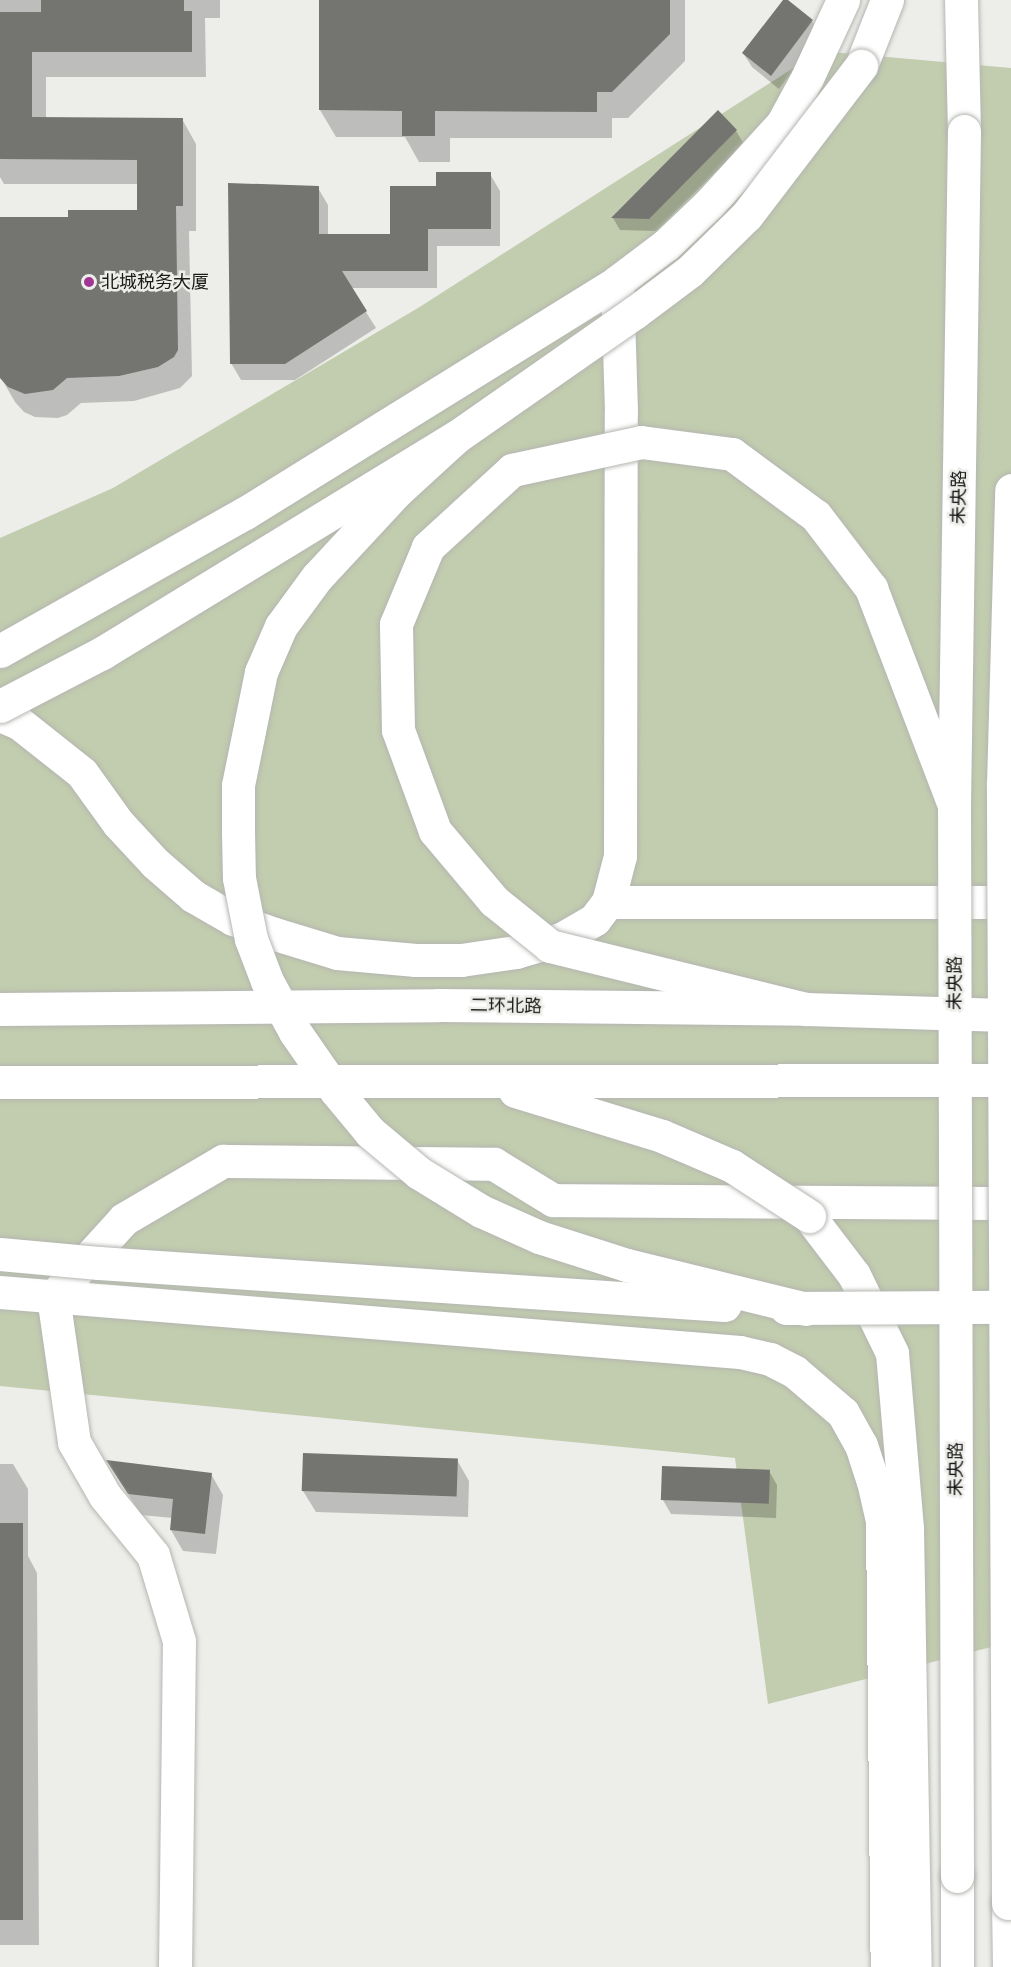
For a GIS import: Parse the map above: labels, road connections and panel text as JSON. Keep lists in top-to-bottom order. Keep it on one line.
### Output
{"streets":{"main road":["未央路","二环北路"]},"places":["北城税务大厦"]}
